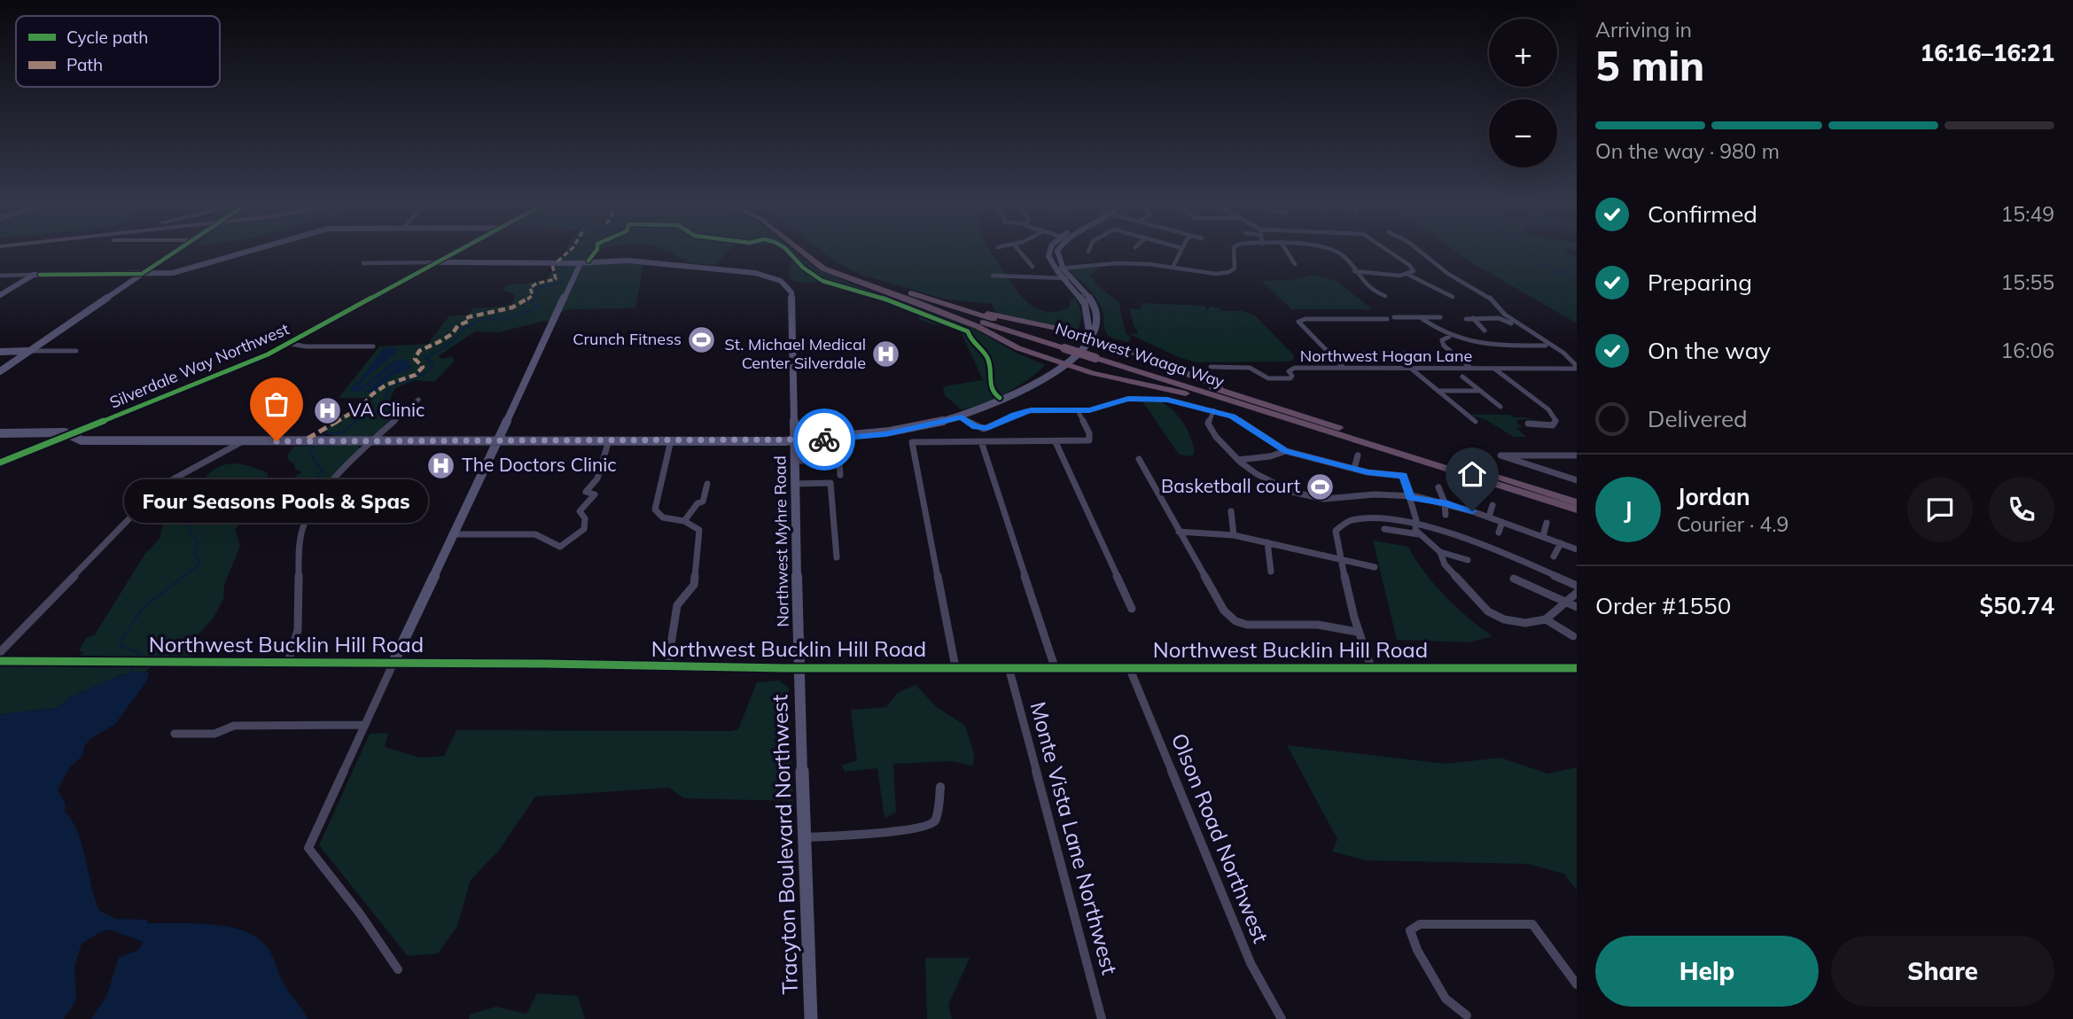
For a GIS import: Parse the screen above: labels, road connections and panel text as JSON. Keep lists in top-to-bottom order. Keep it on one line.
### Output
{"streets":{"highway":["Northwest Waaga Way"],"main road":["Silverdale Way Northwest","Northwest Myhre Road","Northwest Bucklin Hill Road","Tracyton Boulevard Northwest"],"street":["Northwest Hogan Lane","Monte Vista Lane Northwest","Olson Road Northwest"]},"crossings":[["Silverdale Way Northwest","Northwest Myhre Road"],["Northwest Myhre Road","Northwest Bucklin Hill Road"],["Northwest Myhre Road","Tracyton Boulevard Northwest"],["Northwest Bucklin Hill Road","Monte Vista Lane Northwest"],["Northwest Bucklin Hill Road","Olson Road Northwest"],["Northwest Bucklin Hill Road","Tracyton Boulevard Northwest"]],"places":{"sports":["Crunch Fitness","Basketball court"],"hospital":["St. Michael Medical Center Silverdale","VA Clinic","The Doctors Clinic"],"other":["Four Seasons Pools & Spas"]},"legend":["Cycle path","Path"],"page":{"heading":["5 min","Arriving in","16:16–16:21"],"panel":["Jordan","Courier · 4.9","Order #1550","$50.74"],"map_buttons":["+","−"],"bar":"On the way · 980 m","list":[["Confirmed","15:49"],["Preparing","15:55"],["On the way","16:06"],"Delivered"],"round":"J","bubble":"Four Seasons Pools & Spas","buttons":["Help","Share"]}}
